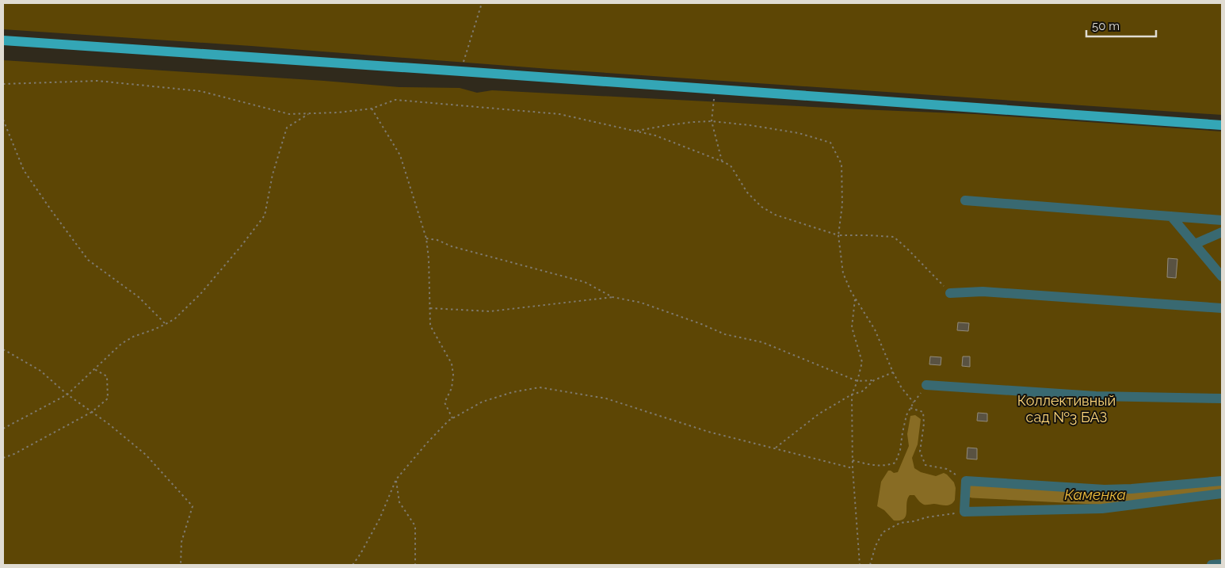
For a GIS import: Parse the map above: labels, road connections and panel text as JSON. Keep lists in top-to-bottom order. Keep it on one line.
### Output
{"water":["Каменка"],"parks":["Коллективный сад №3 БАЗ"],"scale_bar":"50 m"}
